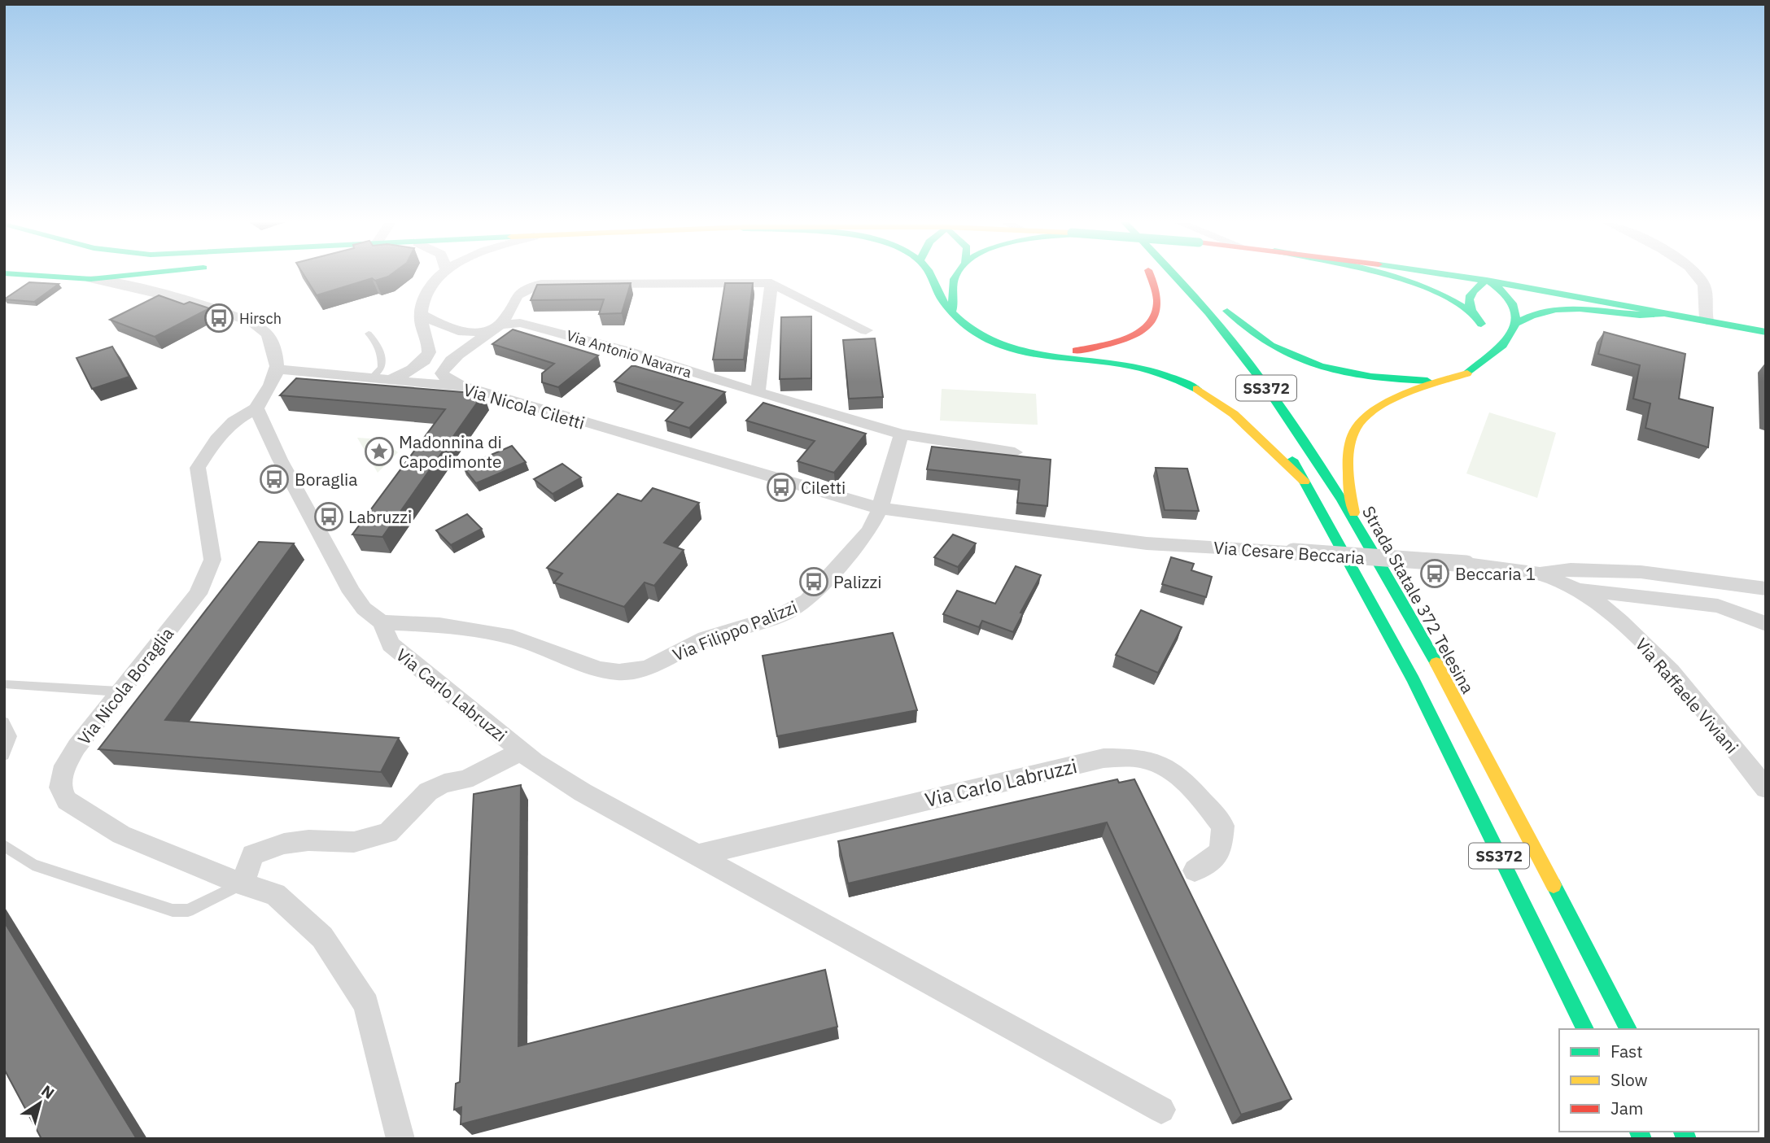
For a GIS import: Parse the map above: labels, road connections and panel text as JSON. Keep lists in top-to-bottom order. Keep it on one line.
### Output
{"streets":{"main road":["SS372","Strada Statale 372 Telesina"],"street":["Via Antonio Navarra","Via Nicola Ciletti","Via Cesare Beccaria","Via Filippo Palizzi","Via Nicola Boraglia","Via Carlo Labruzzi","Via Raffaele Viviani"]},"crossings":[["Via Nicola Ciletti","Via Cesare Beccaria"],["Via Nicola Ciletti","Via Filippo Palizzi"],["Via Cesare Beccaria","Via Filippo Palizzi"],["Via Cesare Beccaria","Via Raffaele Viviani"],["Via Filippo Palizzi","Via Carlo Labruzzi"],["Via Nicola Boraglia","Via Carlo Labruzzi"]],"places":{"bus stop":["Hirsch","Boraglia","Ciletti","Labruzzi","Beccaria 1","Palizzi"],"place":["Madonnina di Capodimonte"]},"legend":["Fast","Slow","Jam"],"north":"top right"}
